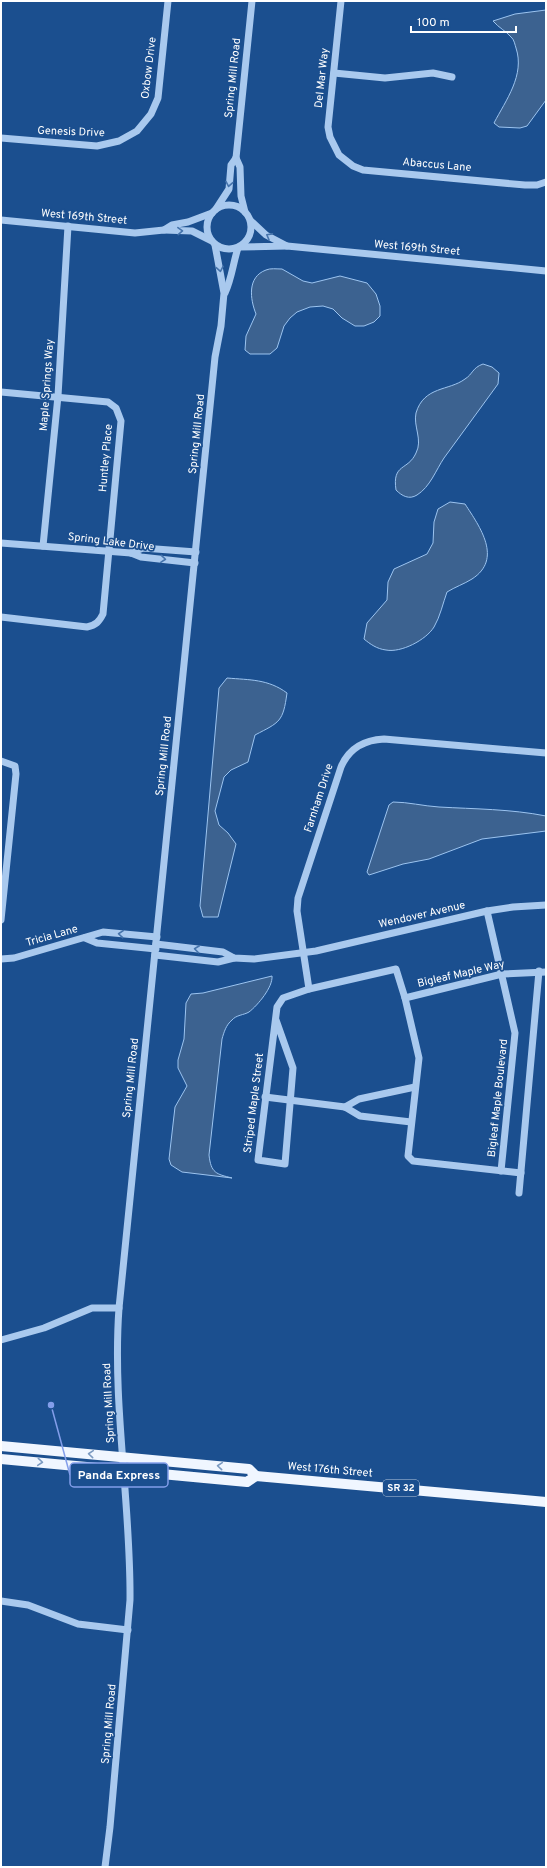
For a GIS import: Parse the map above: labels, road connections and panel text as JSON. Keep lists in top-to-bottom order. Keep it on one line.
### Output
{"streets":{"main road":["West 176th Street","SR 32"],"street":["Oxbow Drive","Spring Mill Road","Del Mar Way","Genesis Drive","Abaccus Lane","West 169th Street","Maple Springs Way","Huntley Place","Spring Lake Drive","Farnham Drive","Wendover Avenue","Tricia Lane","Bigleaf Maple Way","Bigleaf Maple Boulevard","Striped Maple Street"]},"crossings":[["Oxbow Drive","Genesis Drive"],["Spring Mill Road","West 169th Street"],["Spring Mill Road","Spring Lake Drive"],["Spring Mill Road","Wendover Avenue"],["Spring Mill Road","Tricia Lane"],["Spring Mill Road","West 176th Street"],["Del Mar Way","Abaccus Lane"],["West 169th Street","Maple Springs Way"],["Maple Springs Way","Huntley Place"],["Maple Springs Way","Spring Lake Drive"],["Huntley Place","Spring Lake Drive"],["Farnham Drive","Wendover Avenue"],["Wendover Avenue","Tricia Lane"],["Wendover Avenue","Bigleaf Maple Boulevard"],["Bigleaf Maple Way","Bigleaf Maple Boulevard"]],"places":["Panda Express"],"scale_bar":"100 m"}
